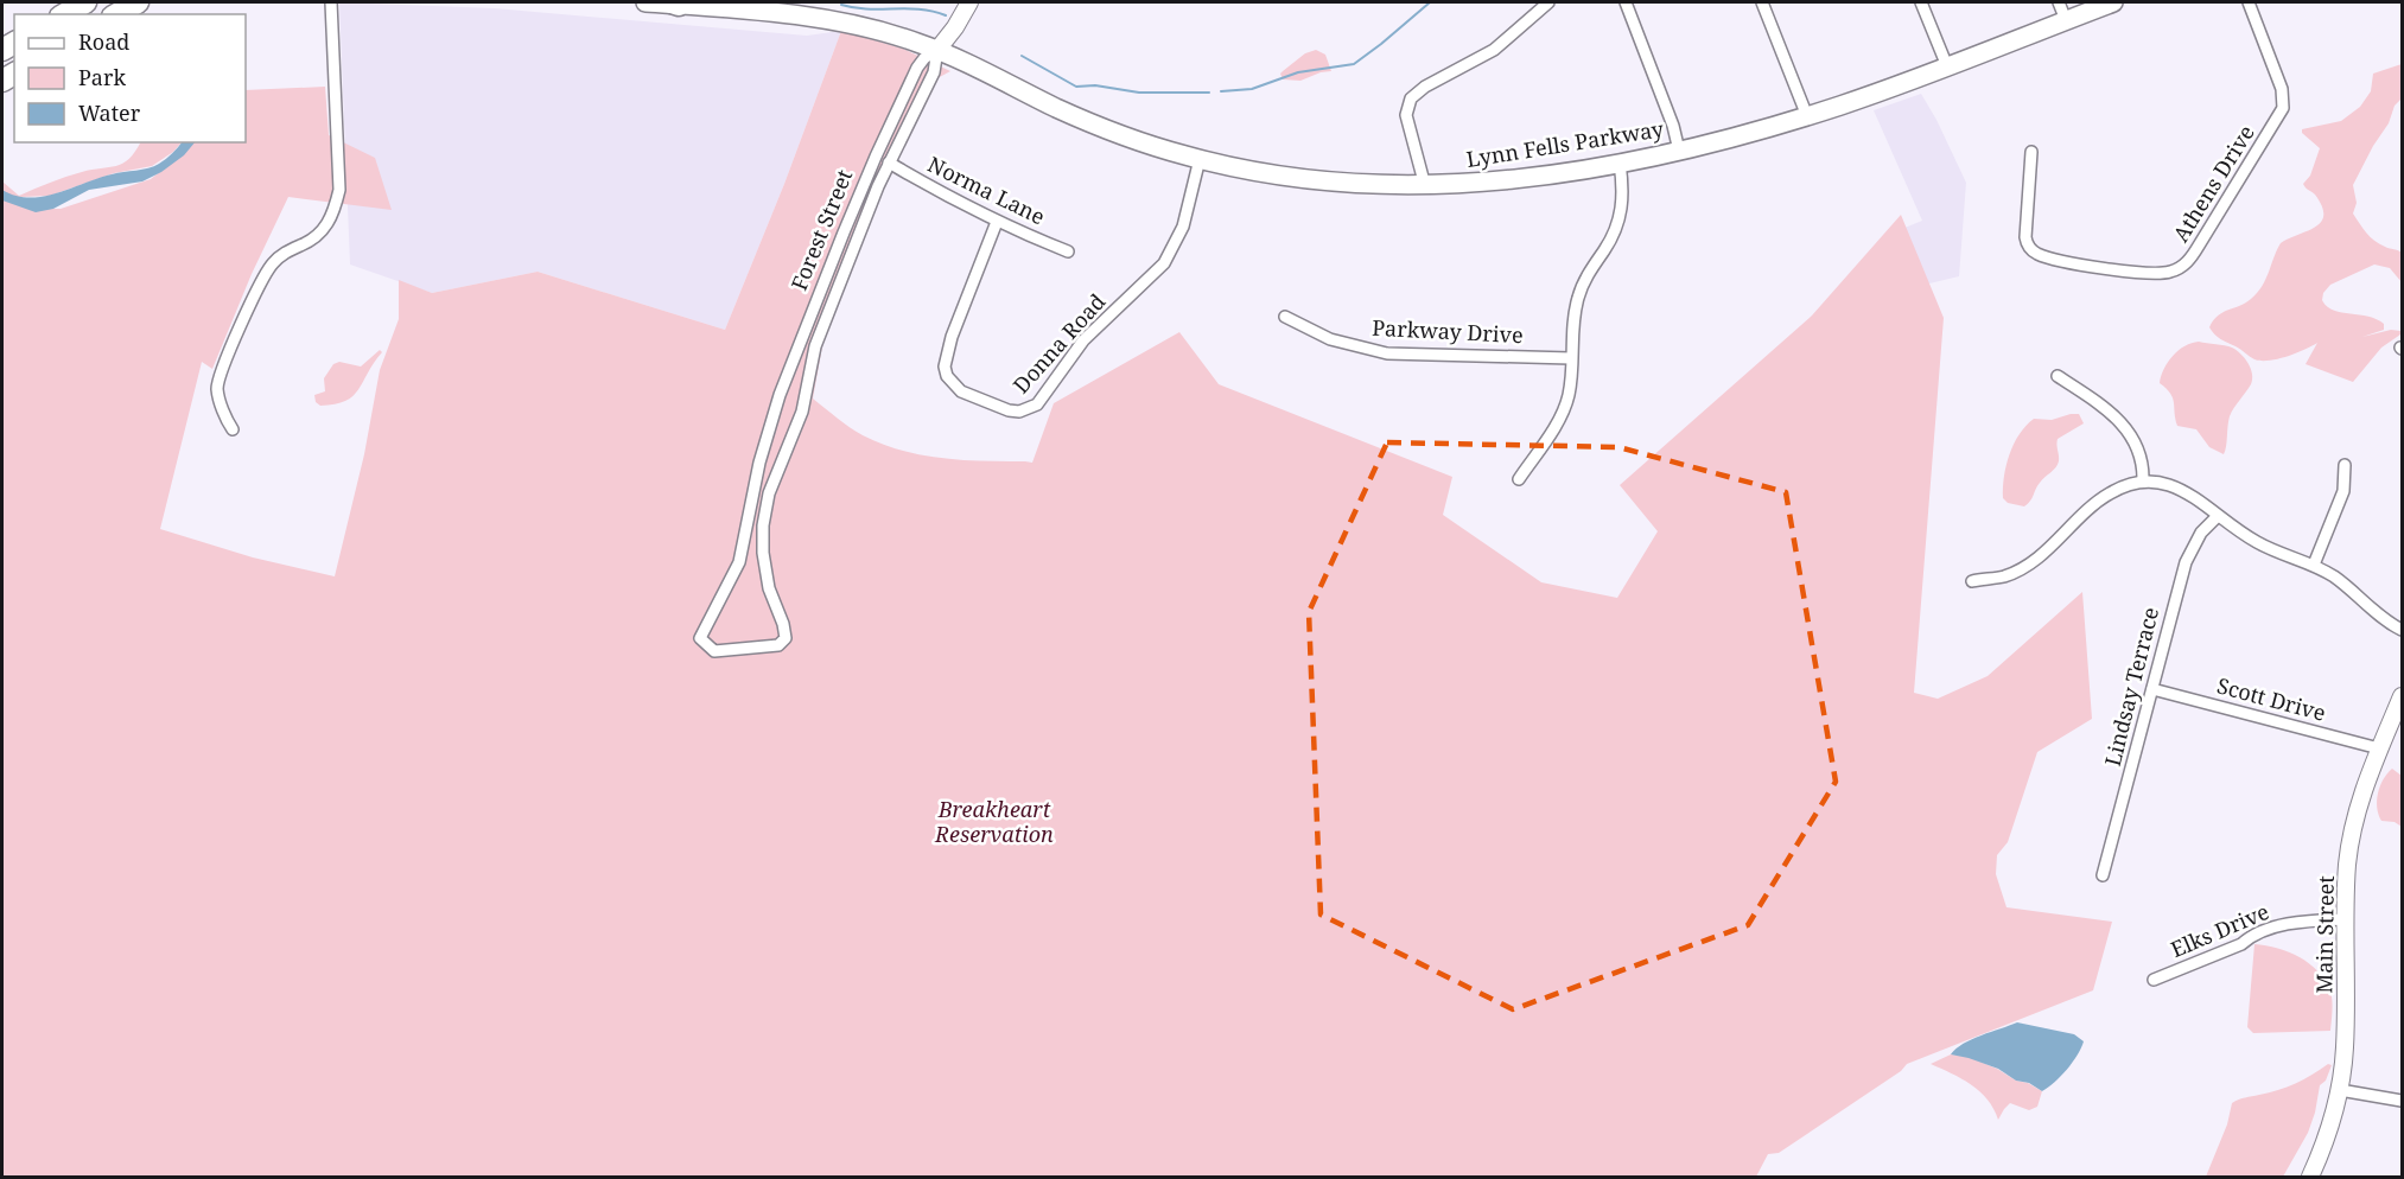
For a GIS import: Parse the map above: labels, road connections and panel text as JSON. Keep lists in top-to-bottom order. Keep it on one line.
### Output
{"streets":{"main road":["Lynn Fells Parkway","Forest Street","Main Street"],"street":["Athens Drive","Norma Lane","Parkway Drive","Donna Road","Lindsay Terrace","Scott Drive","Elks Drive"]},"crossings":[["Lynn Fells Parkway","Forest Street"],["Lynn Fells Parkway","Donna Road"],["Norma Lane","Forest Street"],["Norma Lane","Donna Road"],["Lindsay Terrace","Scott Drive"],["Scott Drive","Main Street"],["Elks Drive","Main Street"]],"parks":["Breakheart Reservation"],"legend":["Road","Park","Water"]}
